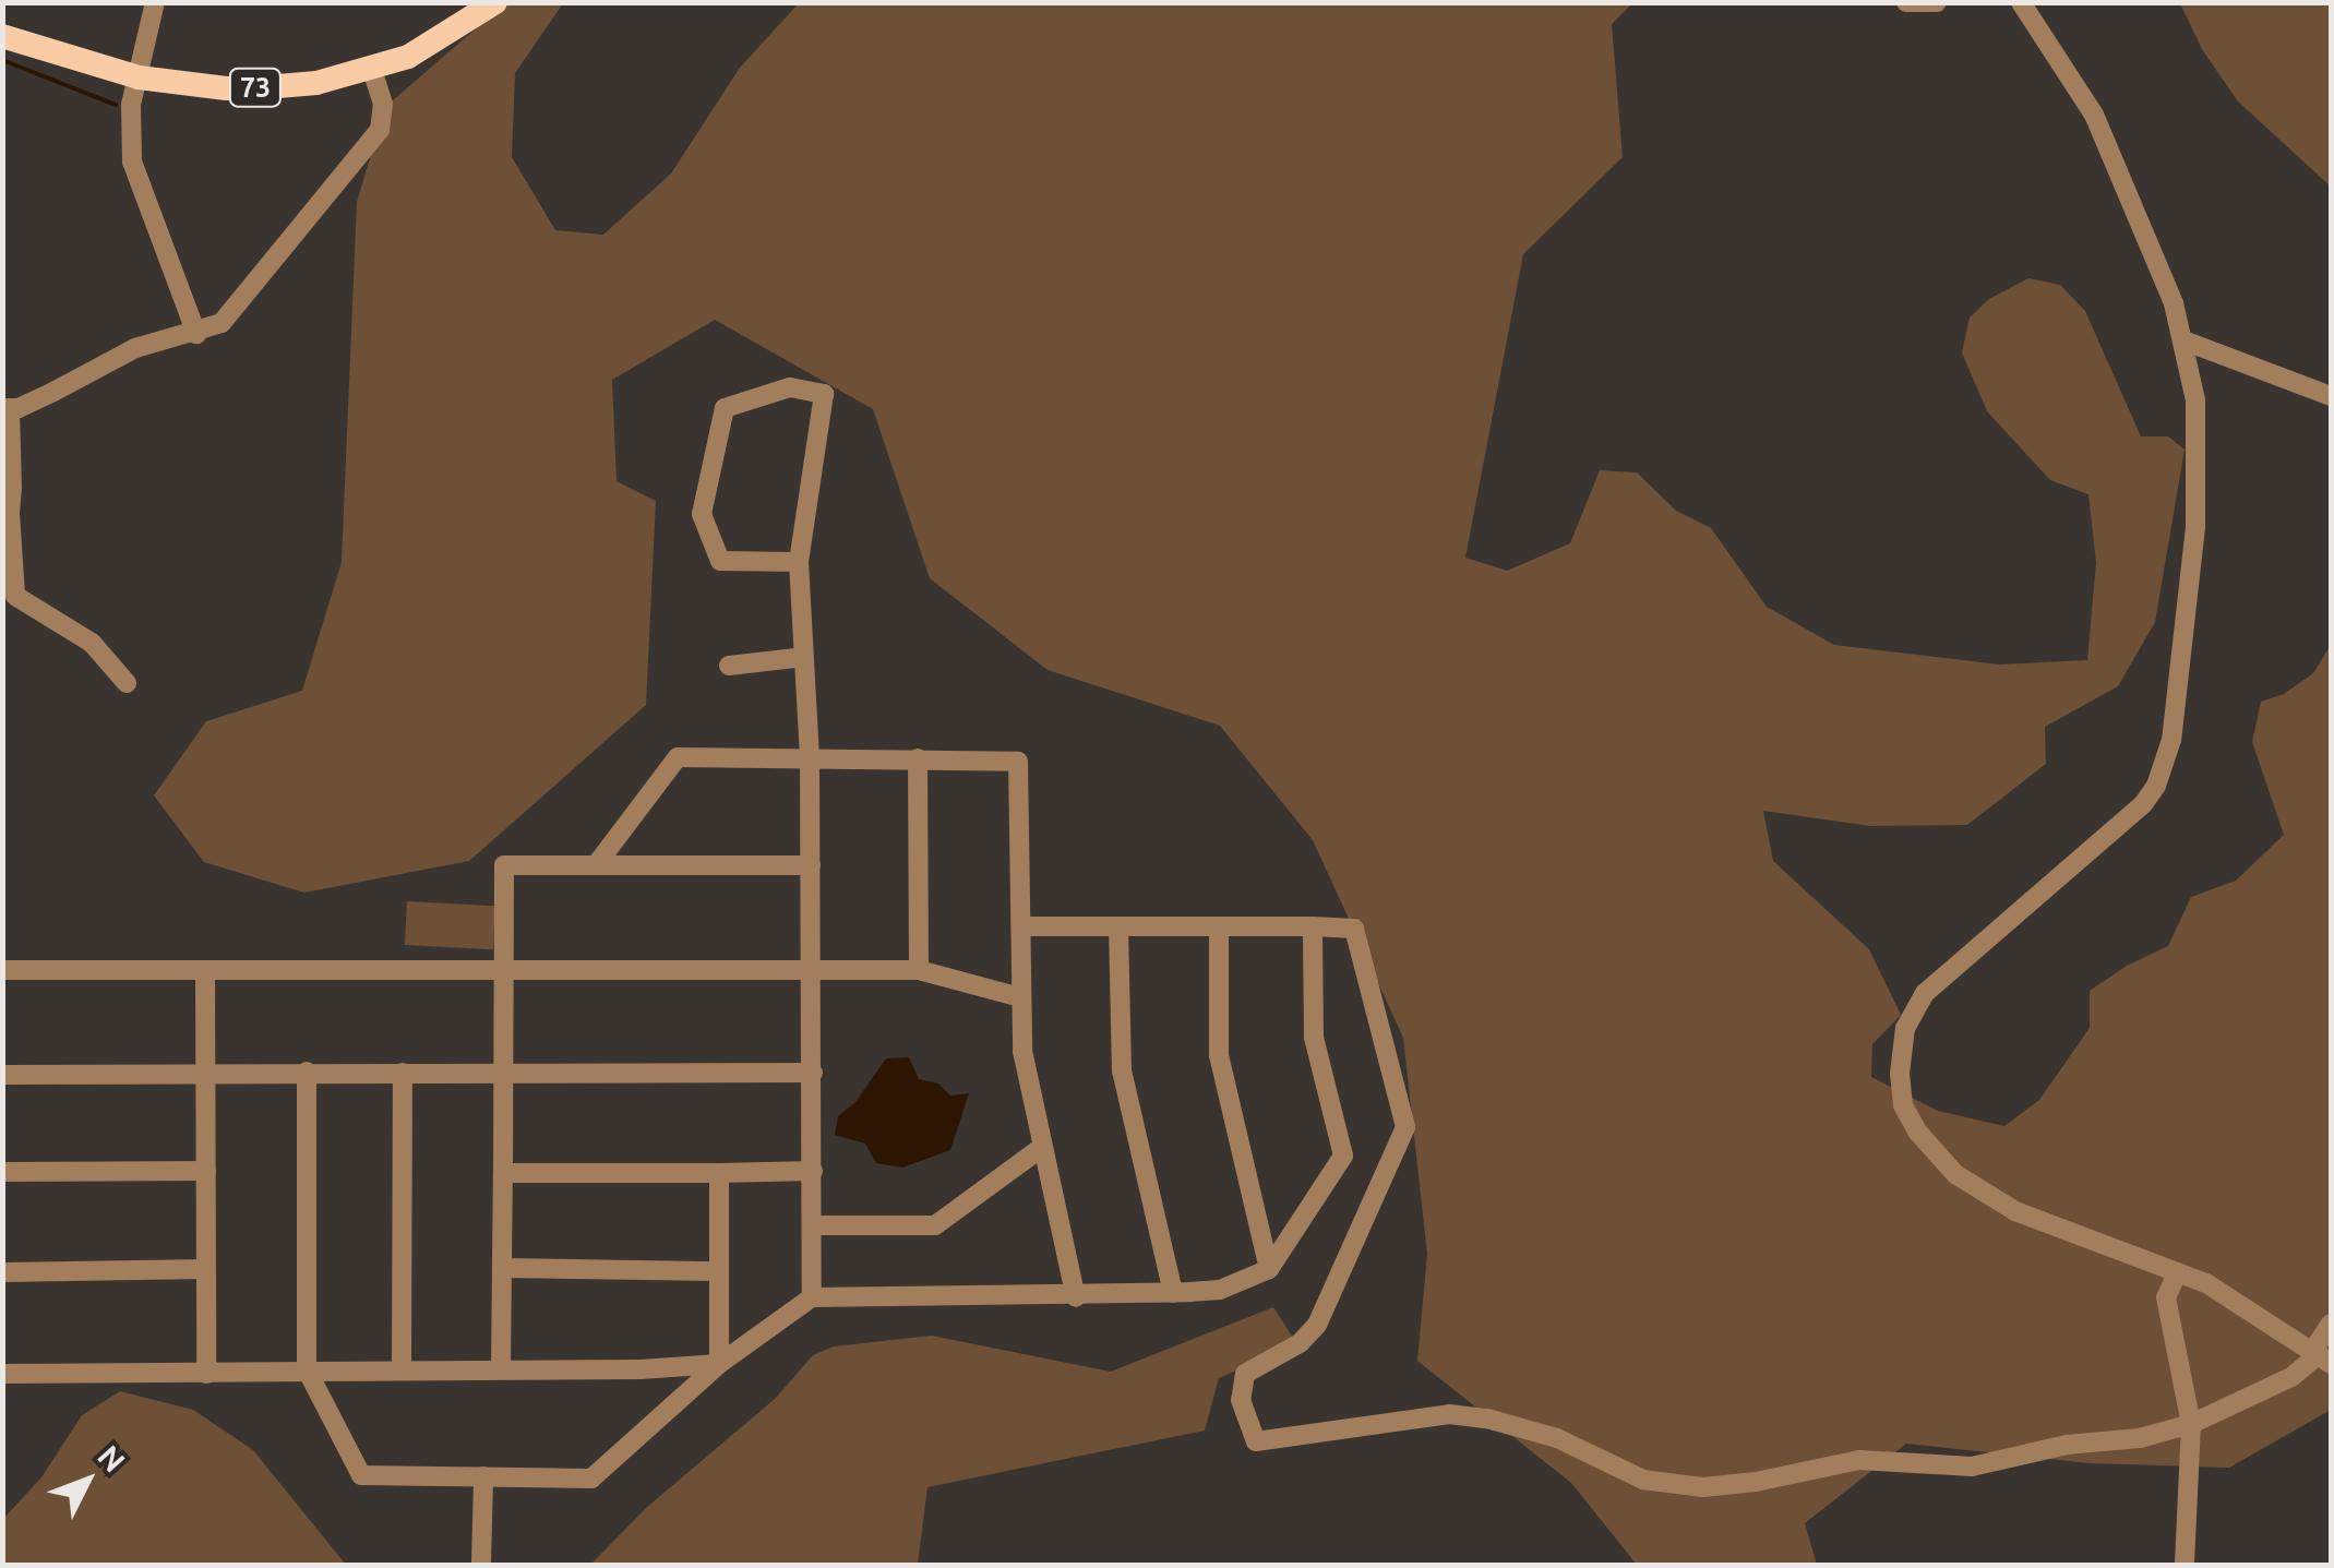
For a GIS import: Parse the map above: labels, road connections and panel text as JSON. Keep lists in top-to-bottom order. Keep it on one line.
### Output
{"streets":{"main road":["73"]},"north":"top right"}
